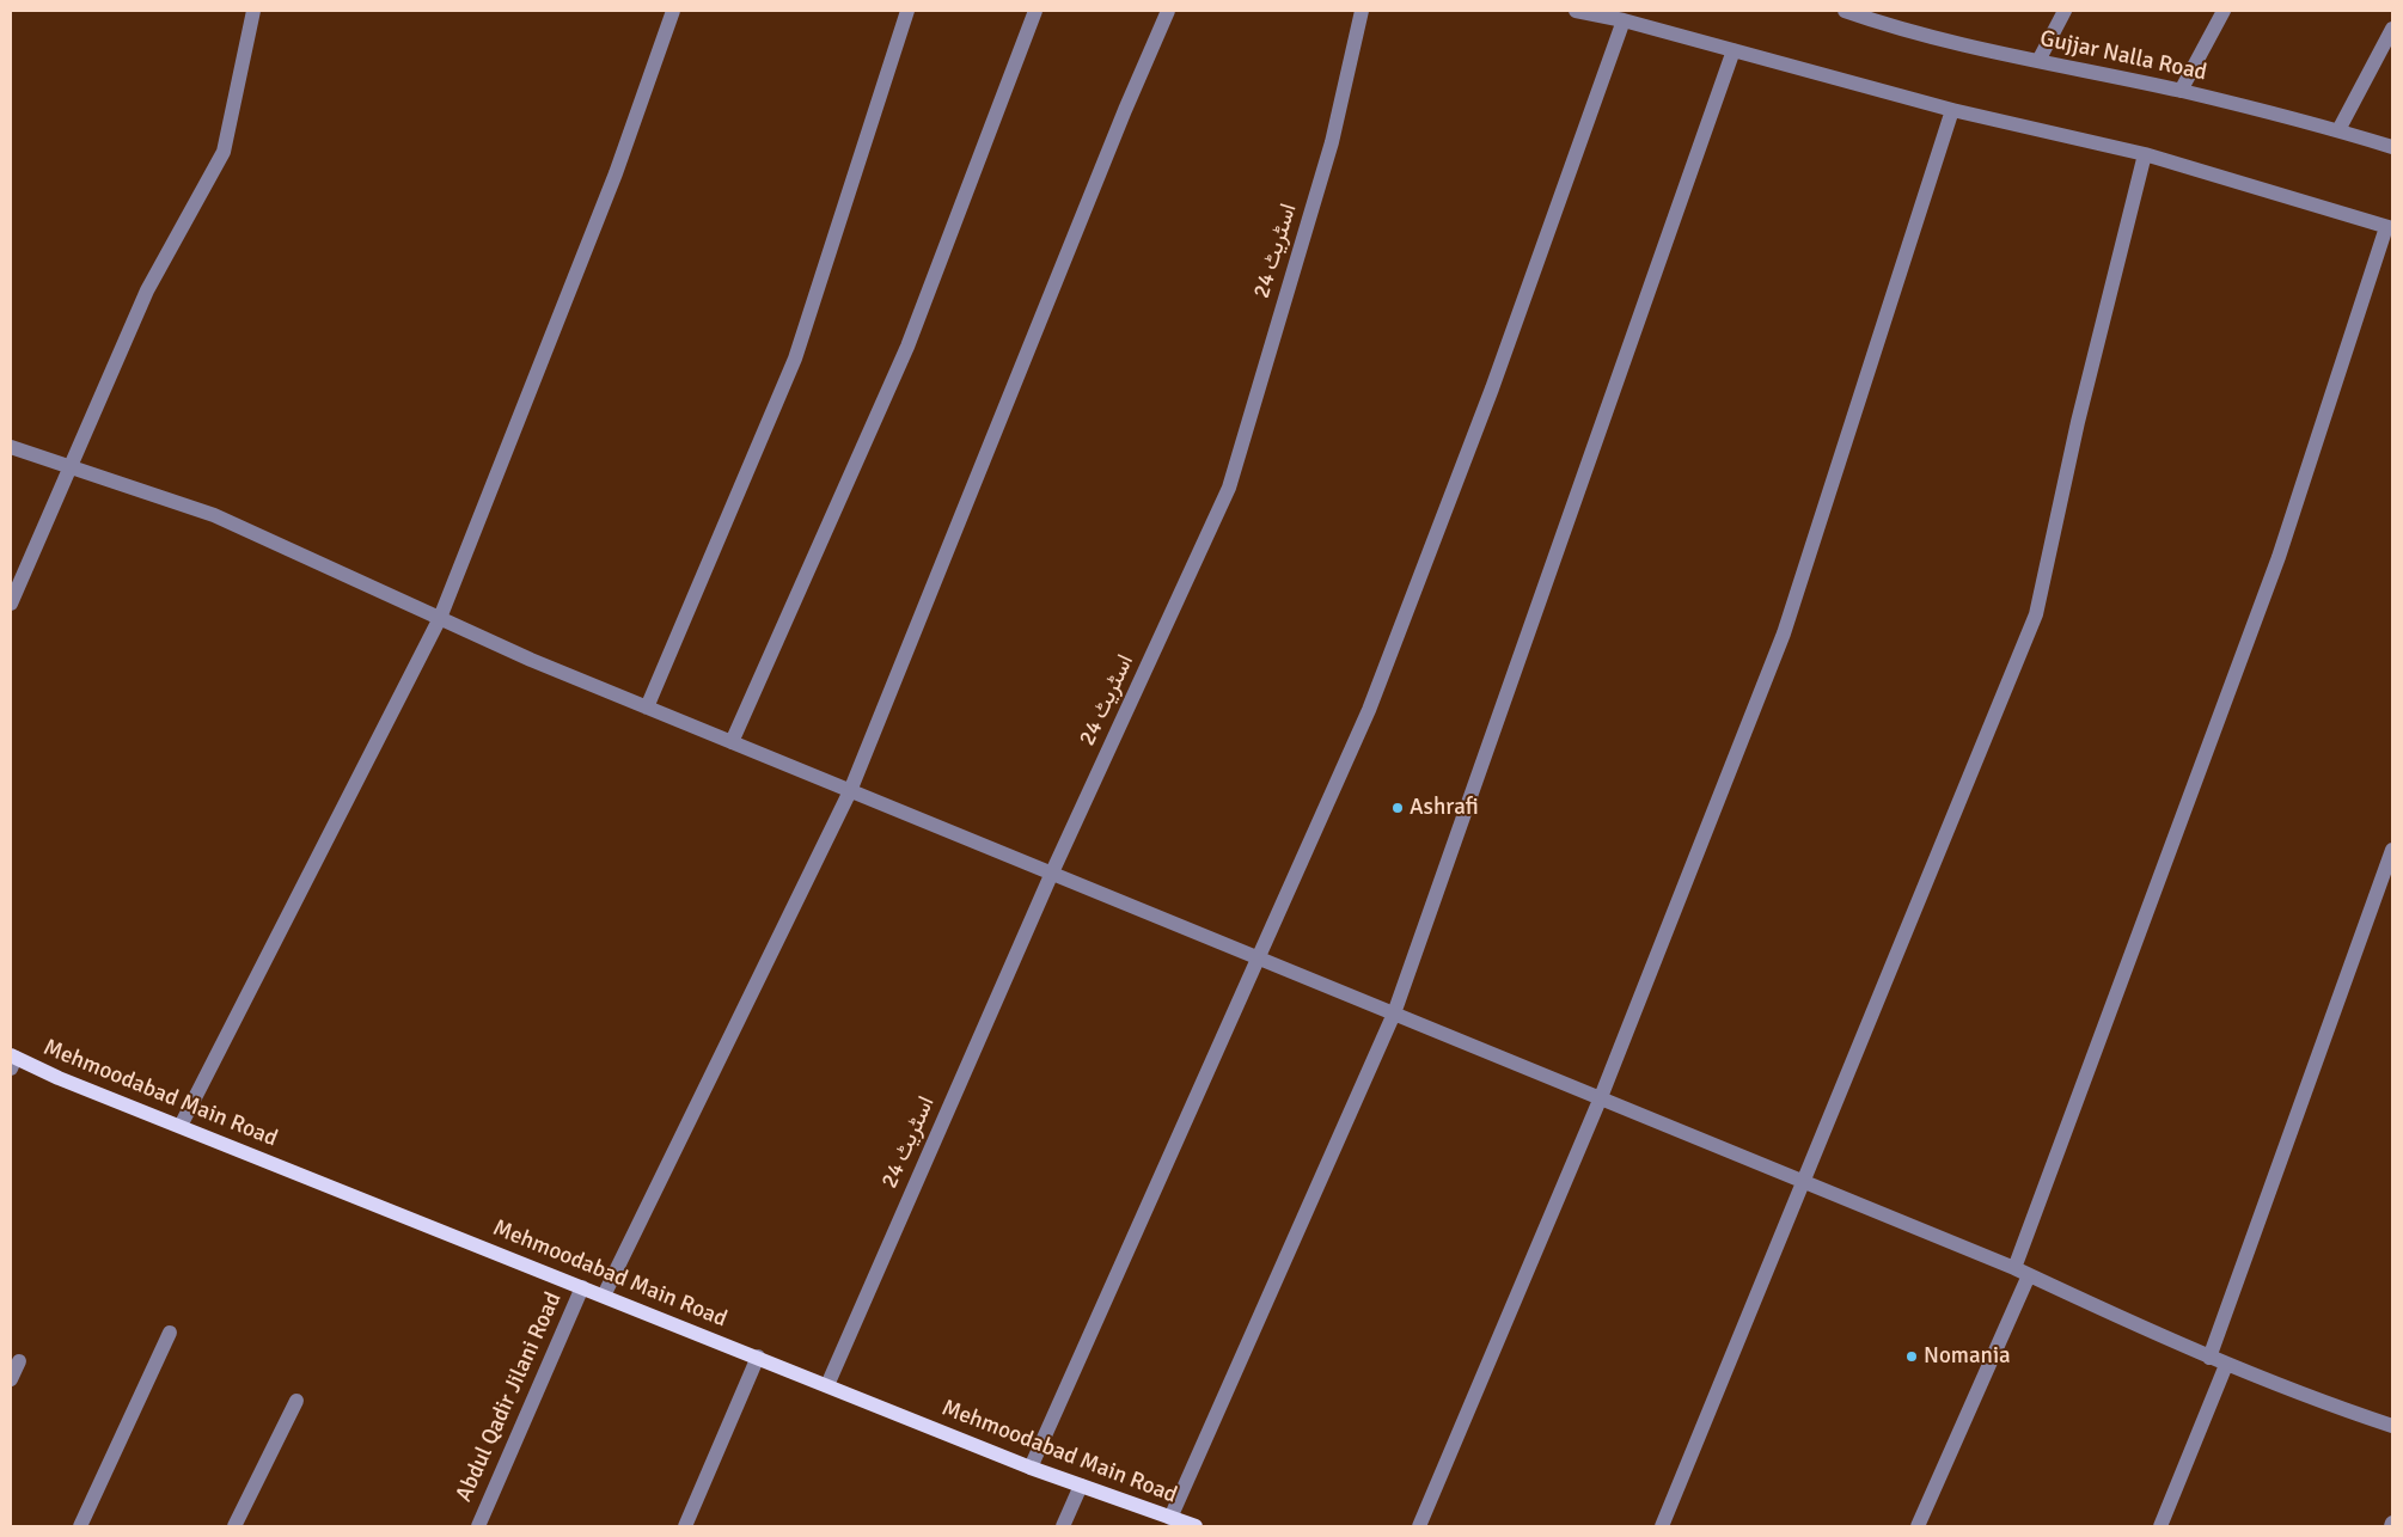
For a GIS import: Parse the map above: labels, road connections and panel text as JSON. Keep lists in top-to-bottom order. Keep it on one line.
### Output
{"streets":{"main road":["Mehmoodabad Main Road"],"street":["Gujjar Nalla Road","اسٹریٹ 24","Abdul Qadir Jilani Road"]},"crossings":[["اسٹریٹ 24","Mehmoodabad Main Road"],["Mehmoodabad Main Road","Abdul Qadir Jilani Road"]],"places":["Ashrafi","Nomania"]}
